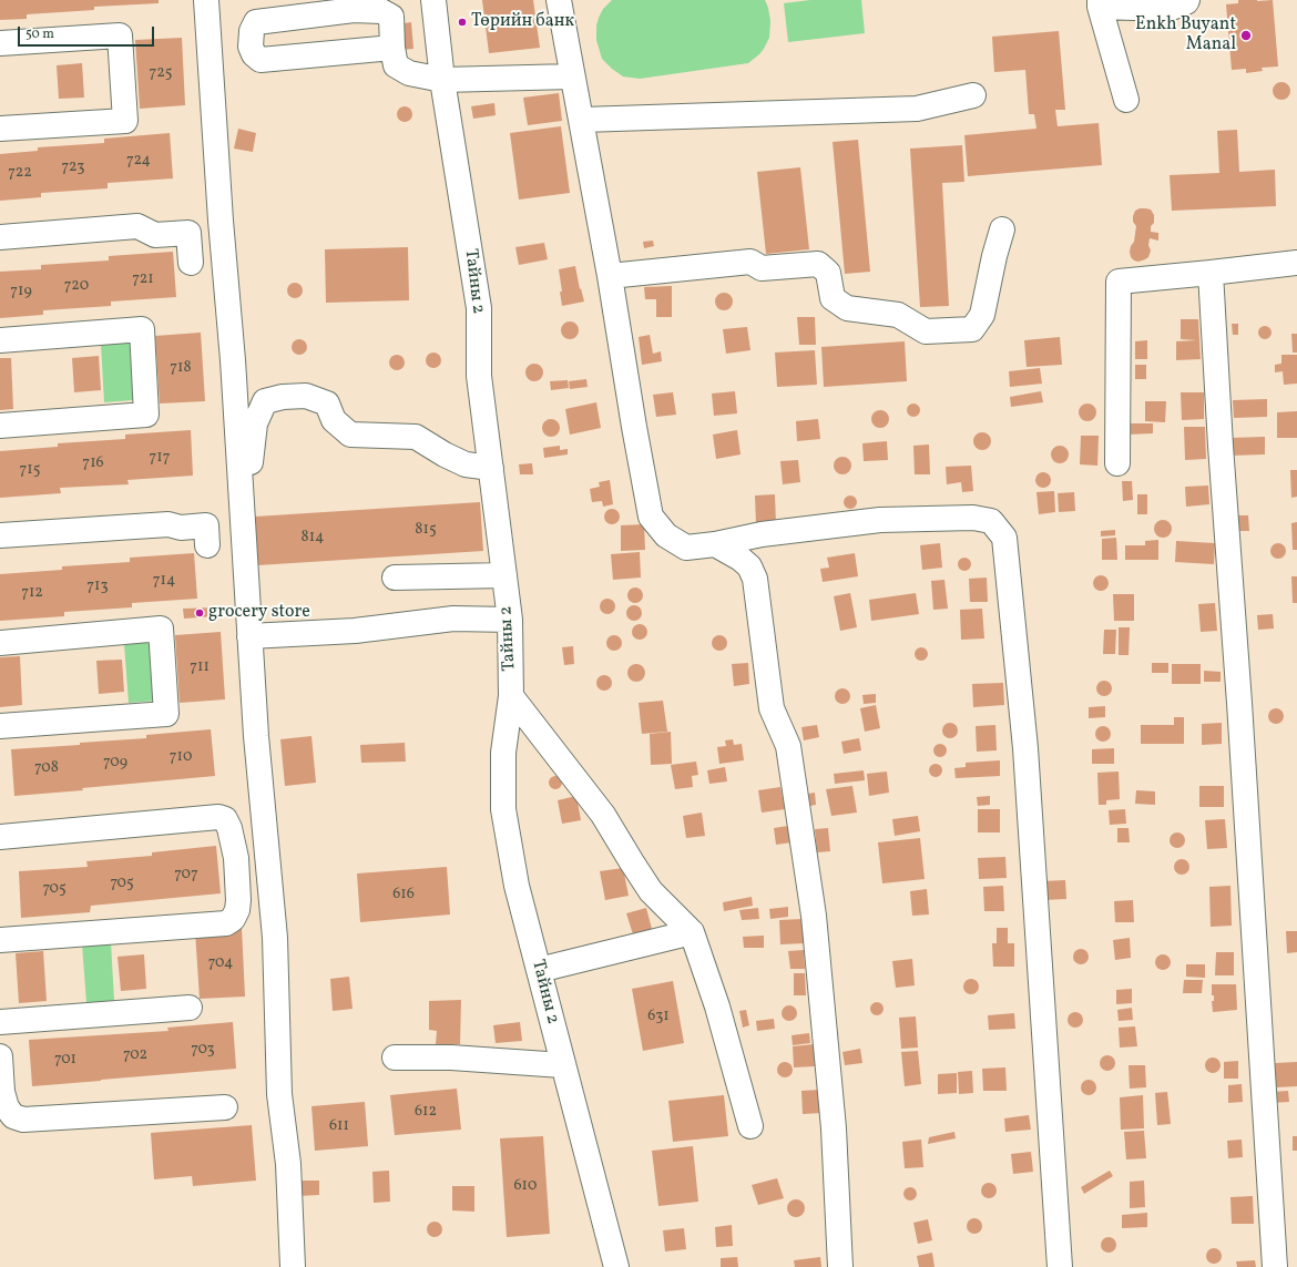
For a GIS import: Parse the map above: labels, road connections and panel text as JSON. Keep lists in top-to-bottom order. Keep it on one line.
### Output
{"streets":{"street":["Тайны 2"]},"places":["Төрийн банк","Enkh Buyant Manal","grocery store"],"house_numbers":["725","724","723","722","721","720","719","718","717","716","715","815","814","714","713","712","711","710","709","708","707","705","705","616","704","631","703","702","701","612","611","610"],"scale_bar":"50 m"}
